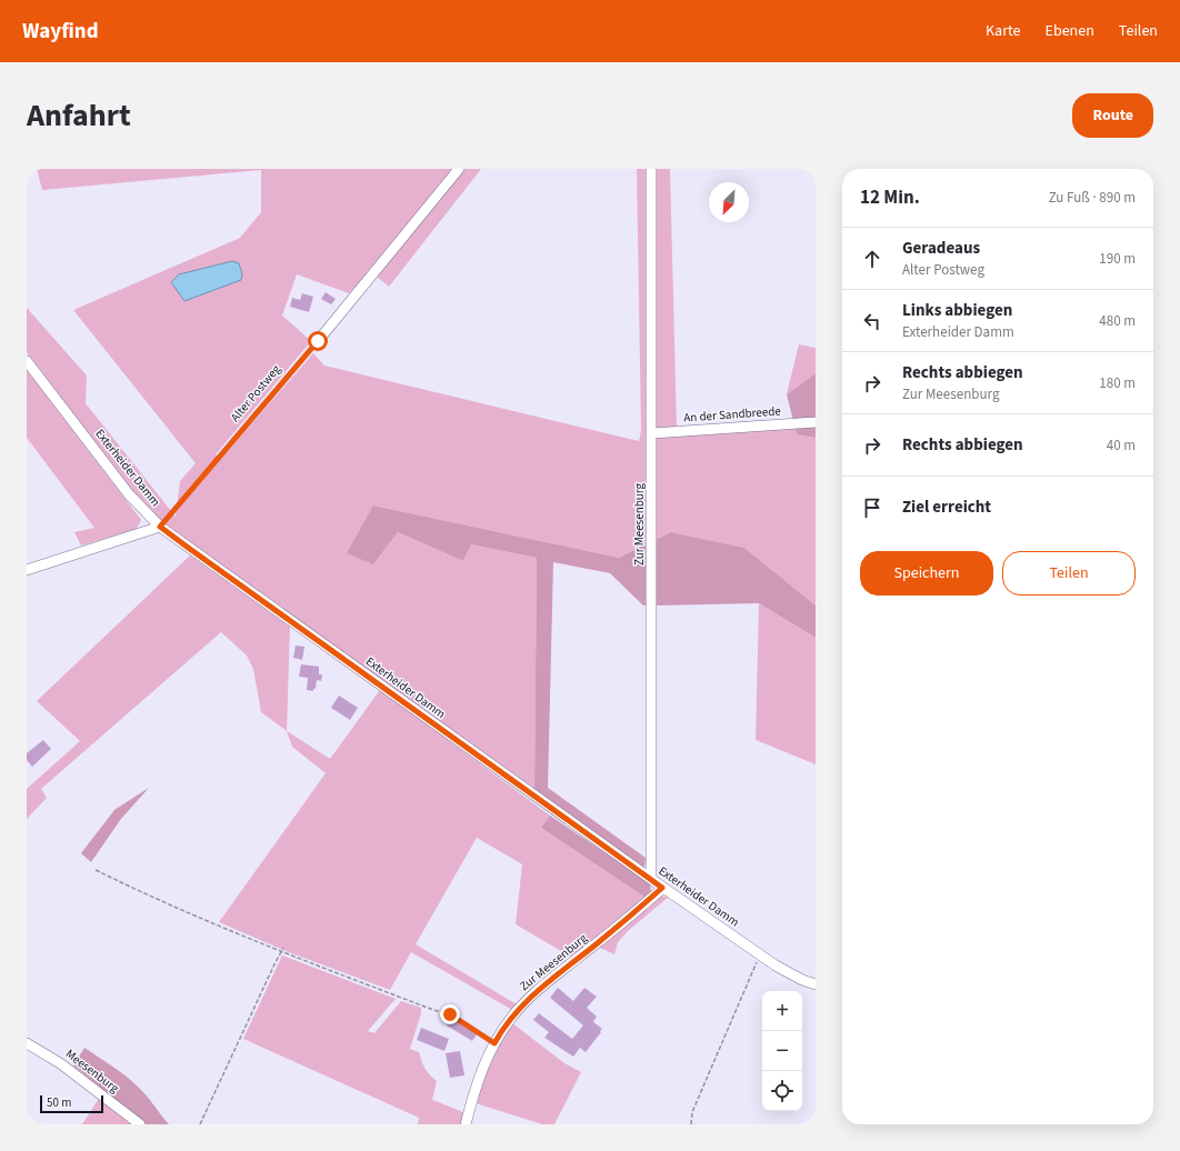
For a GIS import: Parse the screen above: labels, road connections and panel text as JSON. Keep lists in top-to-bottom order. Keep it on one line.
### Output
{"streets":{"street":["An der Sandbreede","Exterheider Damm","Zur Meesenburg","Meesenburg"],"path":["Alter Postweg"]},"crossings":[["Alter Postweg","Exterheider Damm"],["An der Sandbreede","Zur Meesenburg"],["Exterheider Damm","Zur Meesenburg"]],"scale_bar":"50 m","north":"bottom left","page":{"header":"Wayfind","nav":["Karte","Ebenen","Teilen"],"title":"Anfahrt","buttons":["Route",["Speichern","Teilen"]],"heading":["12 Min.","Zu Fuß · 890 m"],"list":[["Geradeaus","Alter Postweg","190 m"],["Links abbiegen","Exterheider Damm","480 m"],["Rechts abbiegen","Zur Meesenburg","180 m"],["Rechts abbiegen","40 m"],"Ziel erreicht"],"map_buttons":["+","−"],"scale":"50 m"}}
